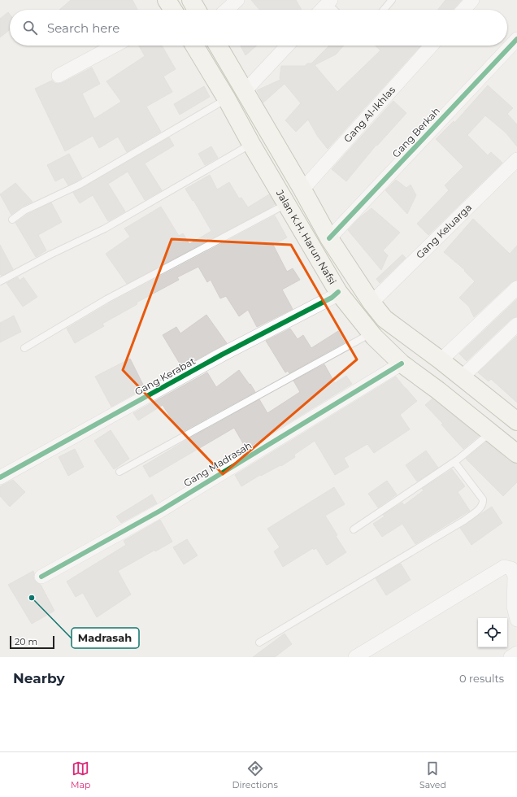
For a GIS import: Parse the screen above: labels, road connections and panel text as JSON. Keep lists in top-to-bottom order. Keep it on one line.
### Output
{"streets":{"main road":["Jalan K.H. Harun Nafsi"],"street":["Gang Al-Ikhlas","Gang Berkah","Gang Keluarga","Gang Kerabat","Gang Madrasah"]},"crossings":[["Gang Al-Ikhlas","Jalan K.H. Harun Nafsi"],["Gang Berkah","Jalan K.H. Harun Nafsi"],["Gang Keluarga","Jalan K.H. Harun Nafsi"],["Jalan K.H. Harun Nafsi","Gang Kerabat"],["Jalan K.H. Harun Nafsi","Gang Madrasah"]],"places":["Madrasah"],"scale_bar":"20 m","page":{"search":"Search here","scale":"20 m","heading":["Nearby","0 results"],"nav":["Map","Directions","Saved"]}}
